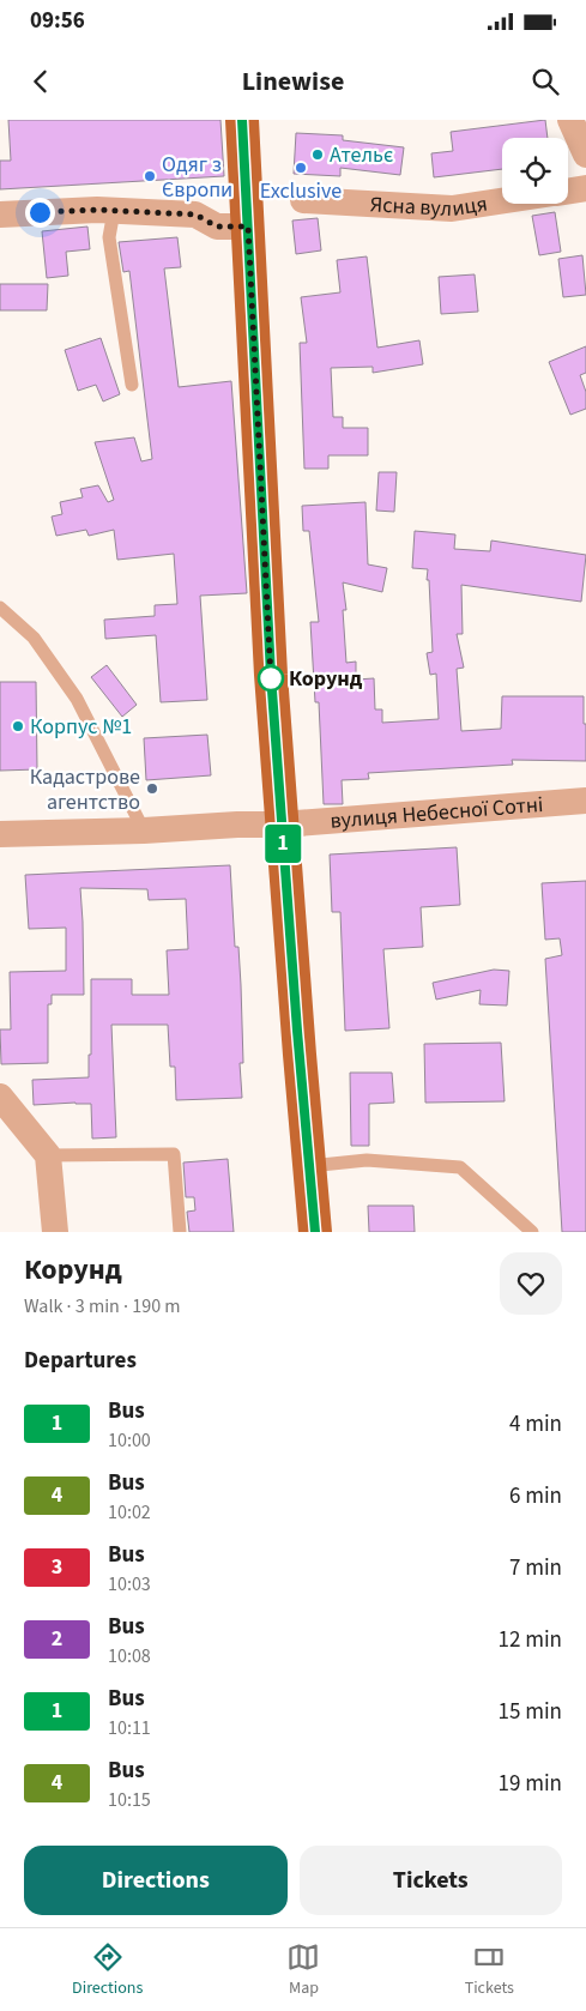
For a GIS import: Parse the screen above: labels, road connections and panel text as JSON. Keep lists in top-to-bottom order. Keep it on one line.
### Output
{"streets":{"street":["Ясна вулиця","вулиця Небесної Сотні"]},"places":["Ательє","Exclusive","Одяг з Європи","Корунд","Корпус №1","Кадастрове агентство"],"lines":["bus line 1"],"page":{"status":"09:56","header":"Linewise","on_map":"1","heading":[["Корунд","Walk · 3 min · 190 m"],"Departures"],"list":[{"mark":"1","name":"Bus","note":"10:00","value":"4 min"},{"mark":"4","name":"Bus","note":"10:02","value":"6 min"},{"mark":"3","name":"Bus","note":"10:03","value":"7 min"},{"mark":"2","name":"Bus","note":"10:08","value":"12 min"},{"mark":"1","name":"Bus","note":"10:11","value":"15 min"},{"mark":"4","name":"Bus","note":"10:15","value":"19 min"}],"buttons":["Directions","Tickets"],"tabs":["Directions","Map","Tickets"]}}
